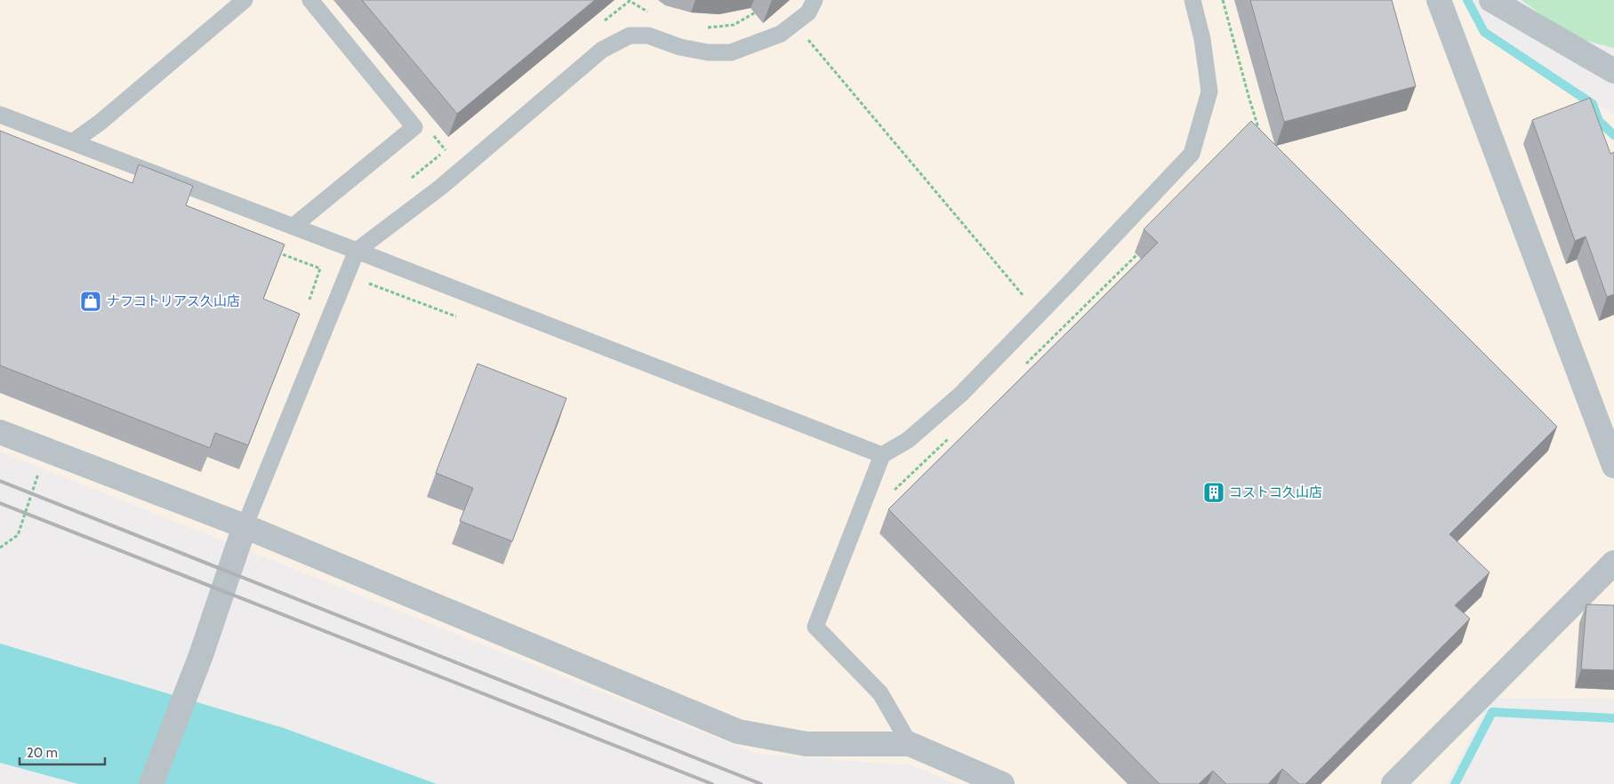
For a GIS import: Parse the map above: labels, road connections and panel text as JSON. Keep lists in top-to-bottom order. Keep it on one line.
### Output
{"places":{"shop":["ナフコトリアス久山店"],"building":["コストコ久山店"]},"scale_bar":"20 m"}
